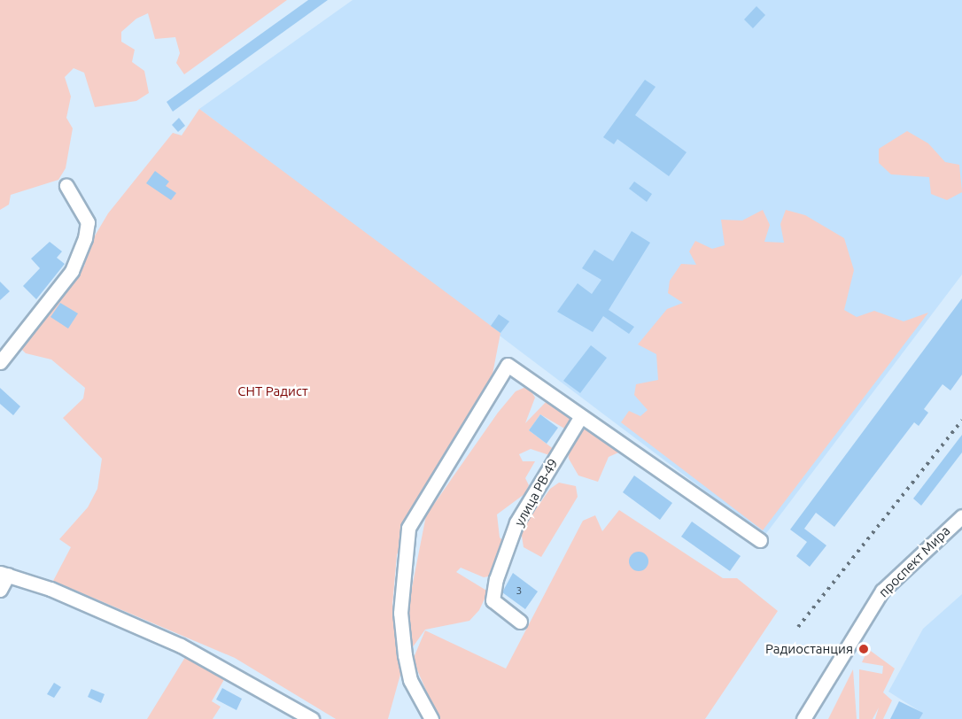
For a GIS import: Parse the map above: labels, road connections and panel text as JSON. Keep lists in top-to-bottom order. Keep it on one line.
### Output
{"streets":{"street":["улица РВ-49","проспект Мира"]},"parks":["СНТ Радист"],"places":["Радиостанция"],"house_numbers":["3"]}
